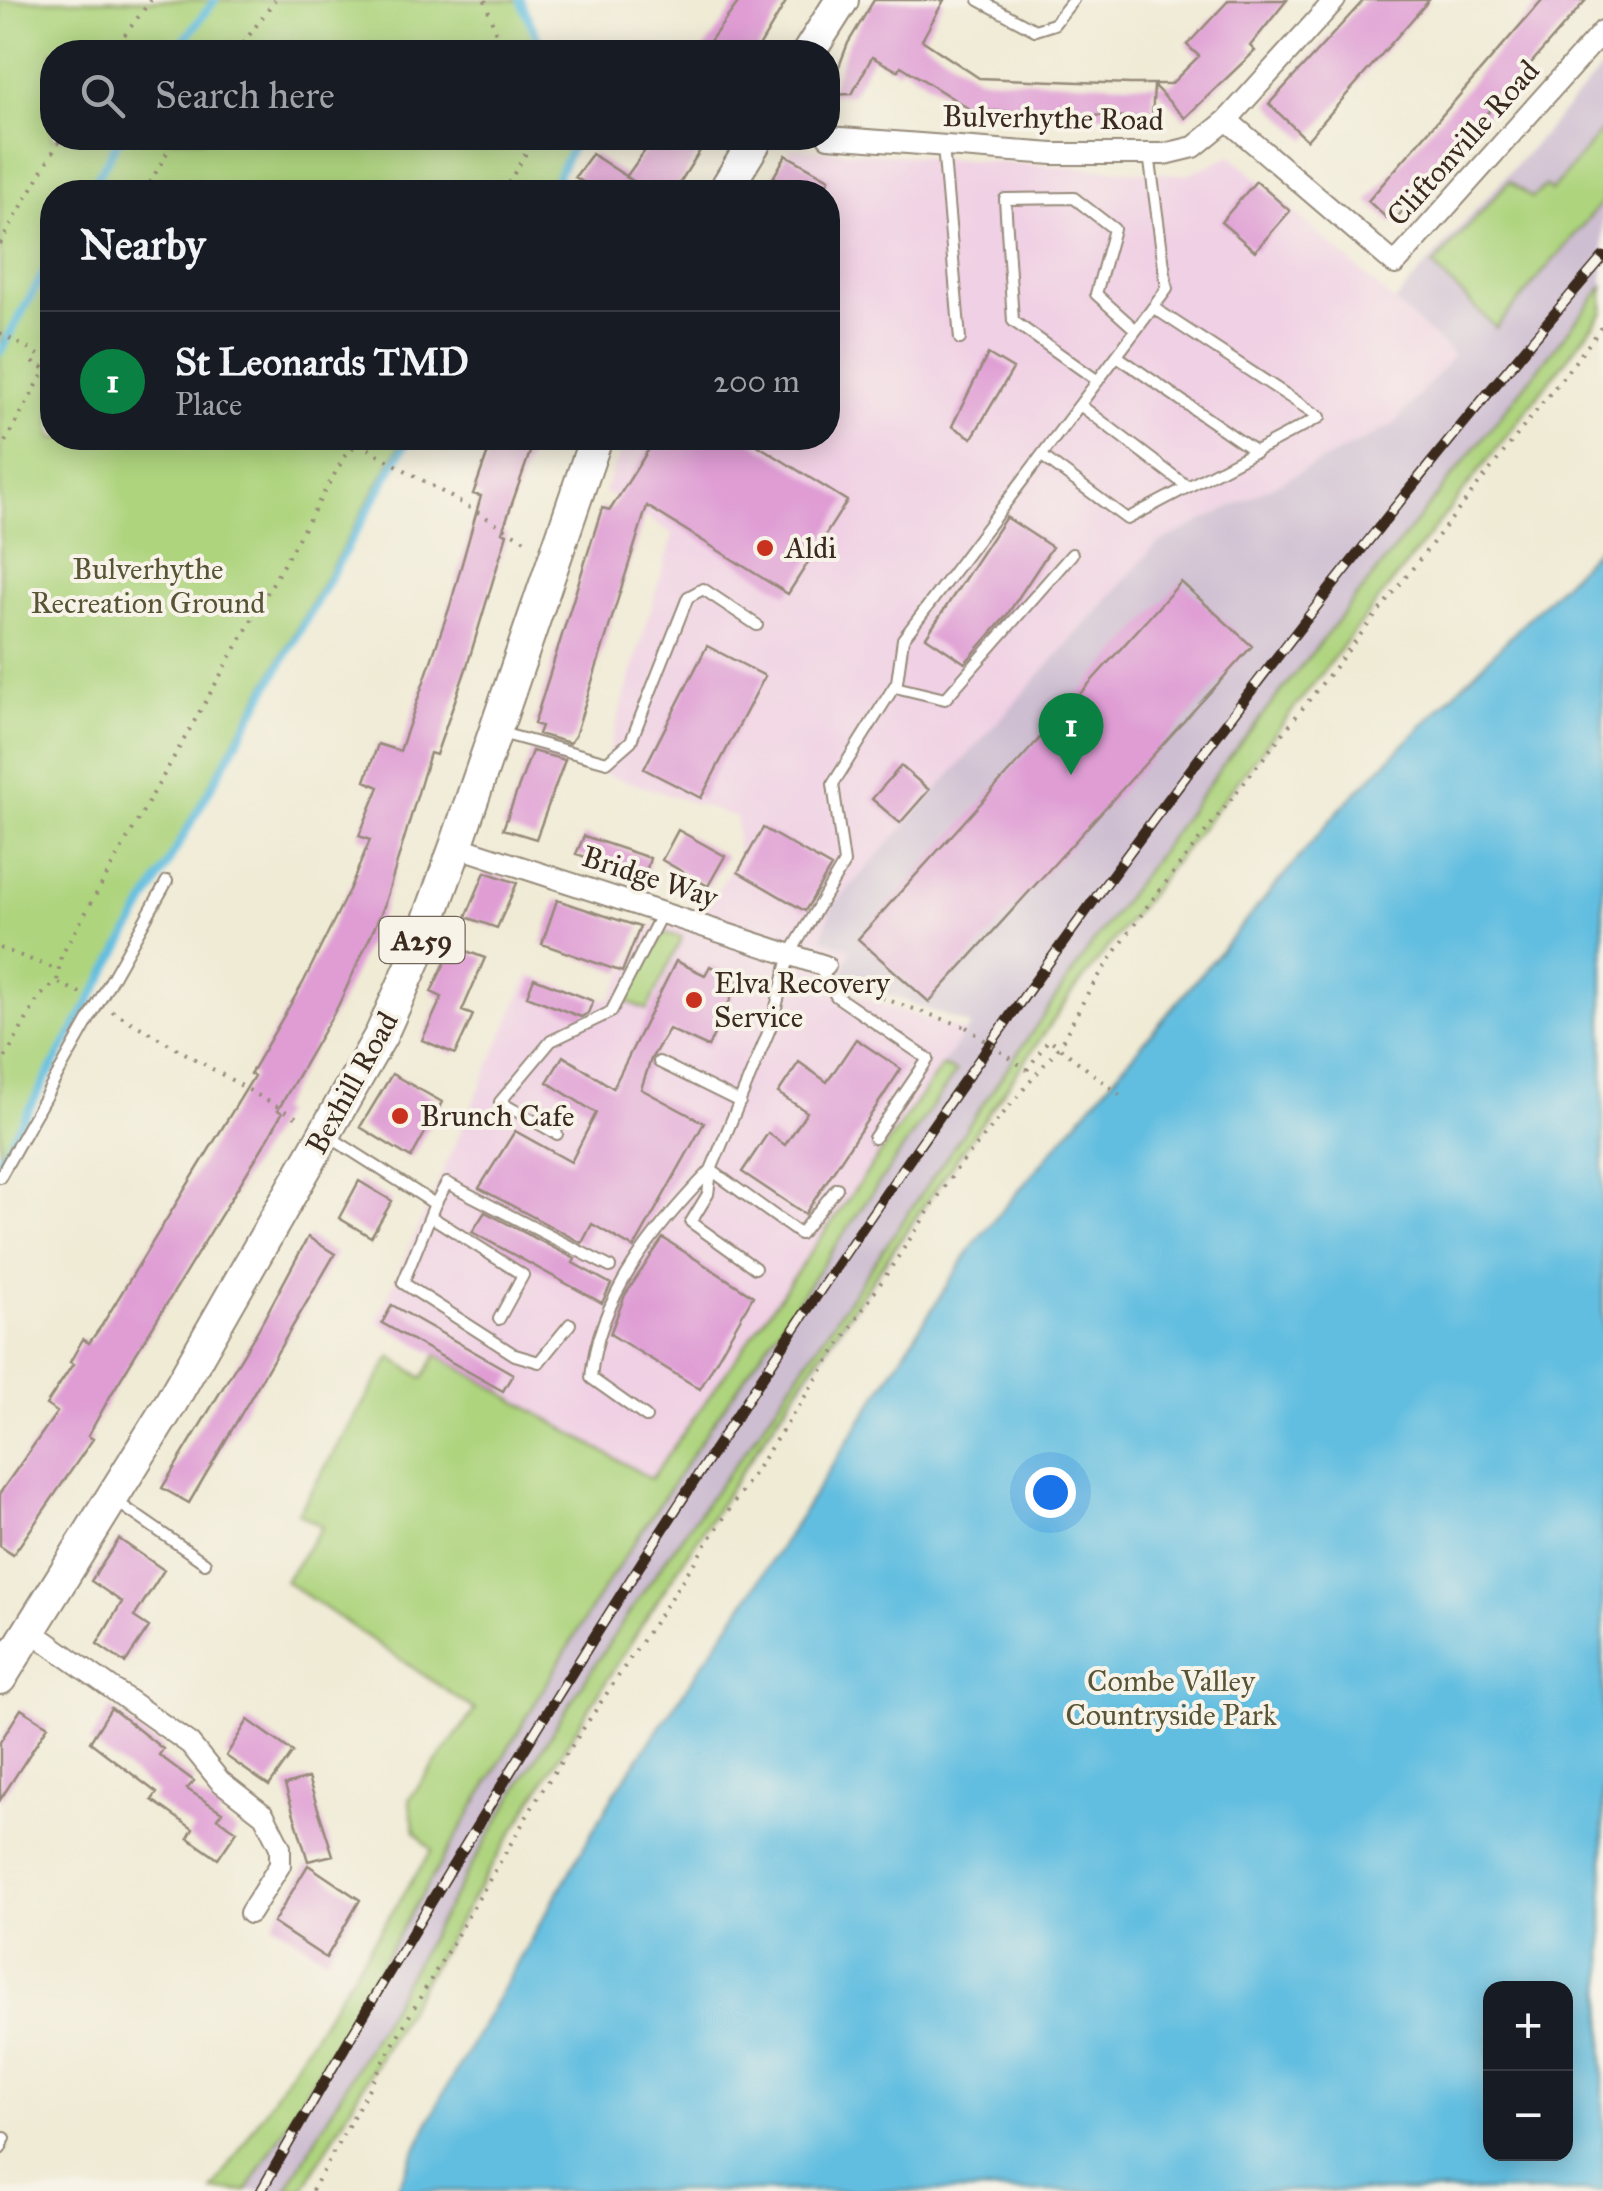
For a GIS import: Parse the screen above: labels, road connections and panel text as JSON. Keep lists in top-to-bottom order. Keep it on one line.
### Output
{"streets":{"highway":["A259","Bexhill Road"],"street":["Bulverhythe Road","Cliftonville Road","Bridge Way"]},"crossings":[["Bulverhythe Road","Cliftonville Road"],["Bridge Way","Bexhill Road"]],"parks":["Bulverhythe Recreation Ground","Combe Valley Countryside Park"],"places":["Aldi","Elva Recovery Service","Brunch Cafe"],"page":{"search":"Search here","heading":"Nearby","list":[{"mark":"1","name":"St Leonards TMD","note":"Place","value":"200 m"}],"pins":"1","map_buttons":["+","−"]}}
